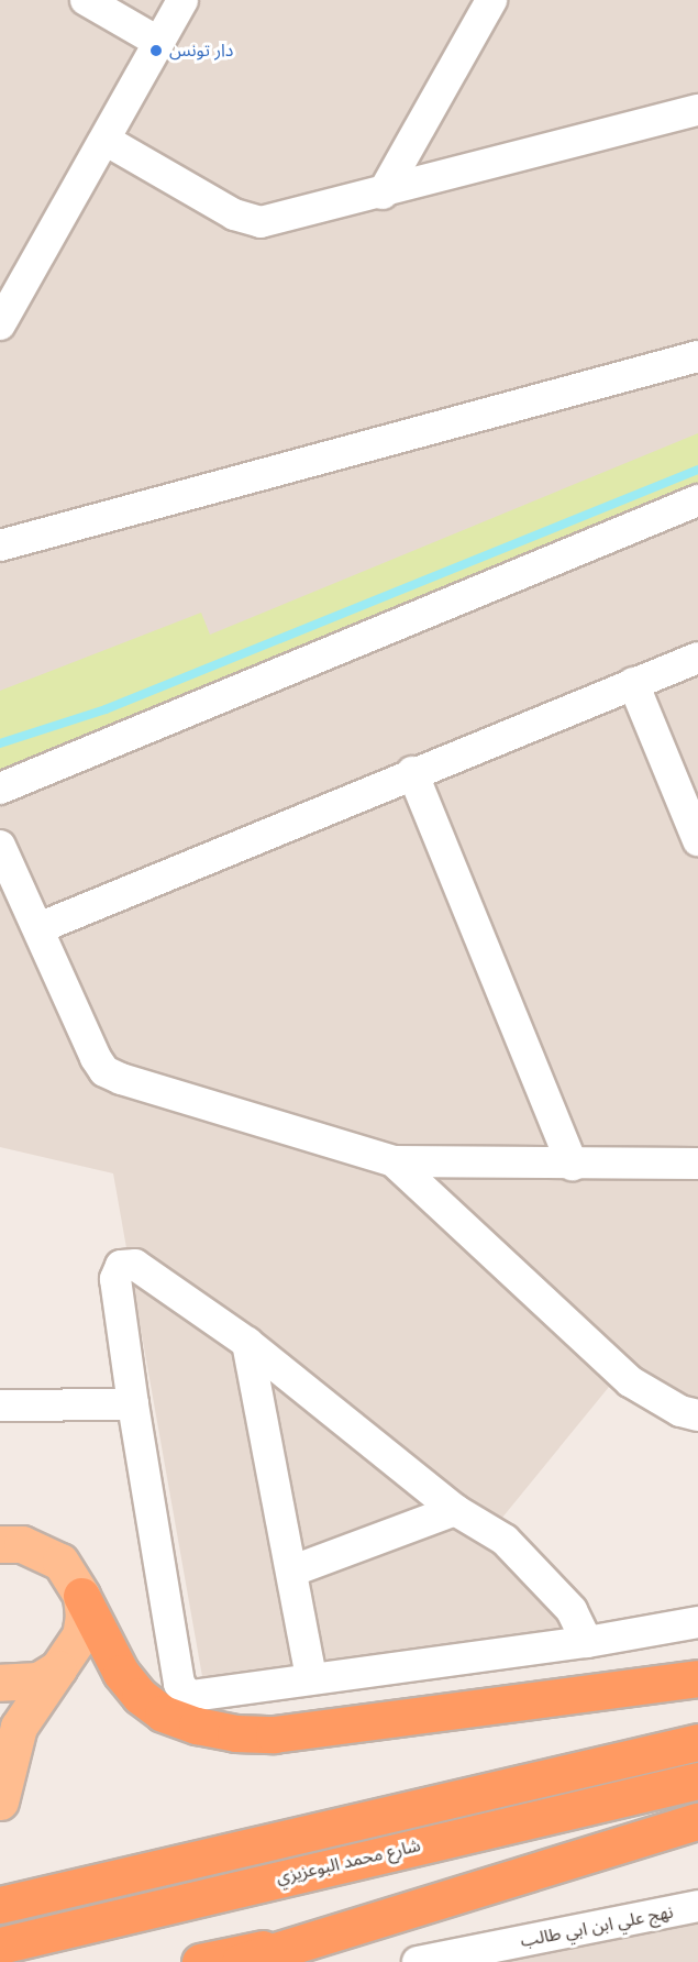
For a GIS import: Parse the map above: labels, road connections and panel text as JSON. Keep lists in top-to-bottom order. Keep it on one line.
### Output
{"streets":{"highway":["شارع محمد البوعزيزي"],"street":["نهج علي ابن ابي طالب"]},"places":["دار تونس"]}
